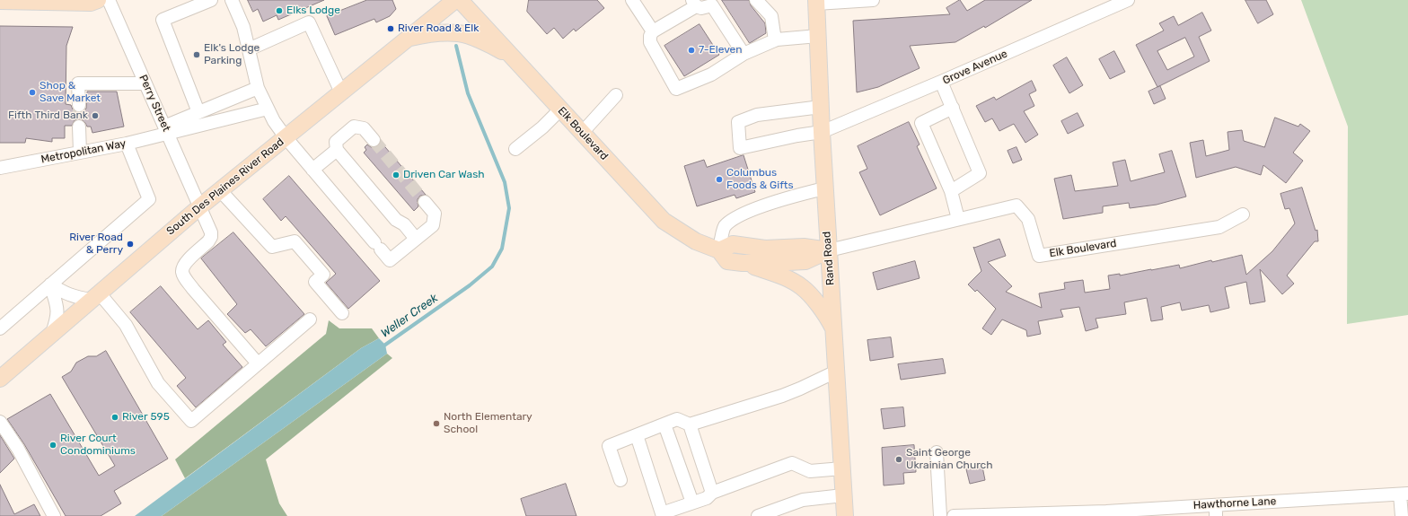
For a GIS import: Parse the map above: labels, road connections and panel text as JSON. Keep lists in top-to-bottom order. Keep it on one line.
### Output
{"streets":{"main road":["Elk Boulevard","South Des Plaines River Road","Rand Road"],"street":["Grove Avenue","Perry Street","Metropolitan Way","Hawthorne Lane"]},"crossings":[["Grove Avenue","Rand Road"],["Perry Street","Metropolitan Way"],["Perry Street","South Des Plaines River Road"],["Elk Boulevard","Rand Road"]],"water":["Weller Creek"],"places":["Elks Lodge","River Road & Elk","7-Eleven","Elk's Lodge Parking","Shop & Save Market","Fifth Third Bank","Driven Car Wash","Columbus Foods & Gifts","River Road & Perry","River 595","North Elementary School","River Court Condominiums","Saint George Ukrainian Church"]}
